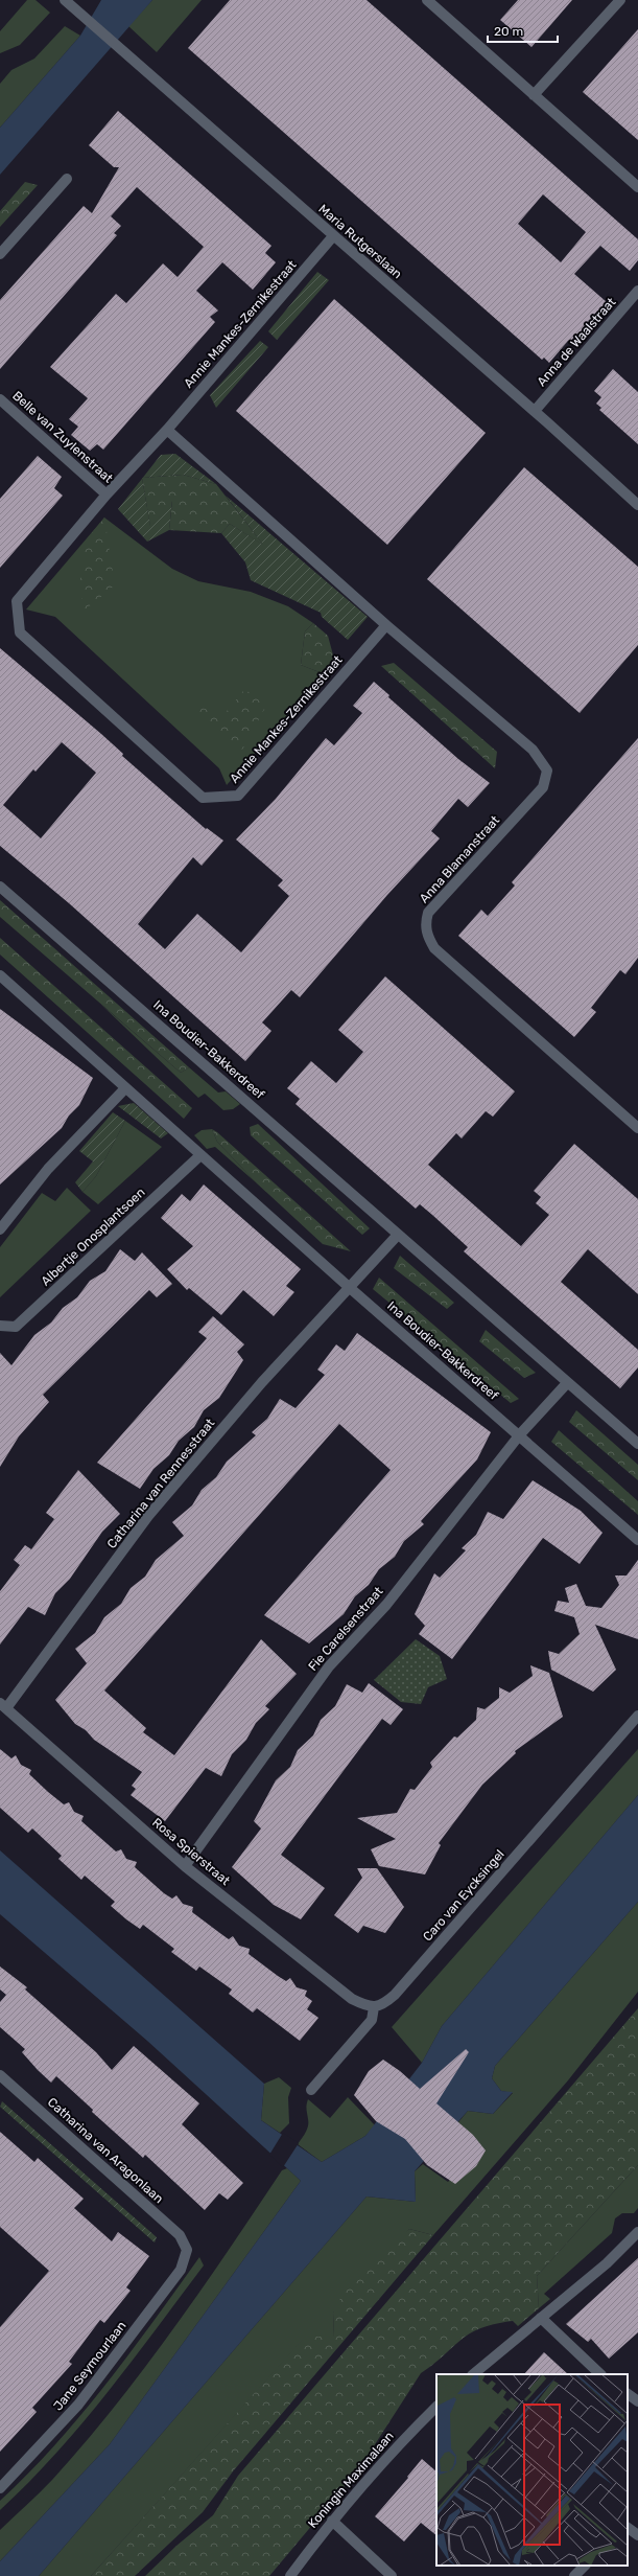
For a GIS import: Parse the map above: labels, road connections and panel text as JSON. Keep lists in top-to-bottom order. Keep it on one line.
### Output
{"streets":{"street":["Maria Rutgerslaan","Annie Mankes-Zernikestraat","Anna de Waalstraat","Belle van Zuylenstraat","Anna Blamanstraat","Ina Boudier-Bakkerdreef","Albertje Onosplantsoen","Catharina van Rennesstraat","Fie Carelsenstraat","Rosa Spierstraat","Caro van Eycksingel","Catharina van Aragonlaan","Jane Seymourlaan","Koningin Maximalaan"]},"crossings":[["Maria Rutgerslaan","Annie Mankes-Zernikestraat"],["Maria Rutgerslaan","Anna de Waalstraat"],["Annie Mankes-Zernikestraat","Belle van Zuylenstraat"],["Annie Mankes-Zernikestraat","Anna Blamanstraat"],["Ina Boudier-Bakkerdreef","Albertje Onosplantsoen"],["Ina Boudier-Bakkerdreef","Catharina van Rennesstraat"],["Ina Boudier-Bakkerdreef","Fie Carelsenstraat"],["Catharina van Rennesstraat","Rosa Spierstraat"],["Fie Carelsenstraat","Rosa Spierstraat"],["Rosa Spierstraat","Caro van Eycksingel"],["Catharina van Aragonlaan","Jane Seymourlaan"]],"scale_bar":"20 m"}
